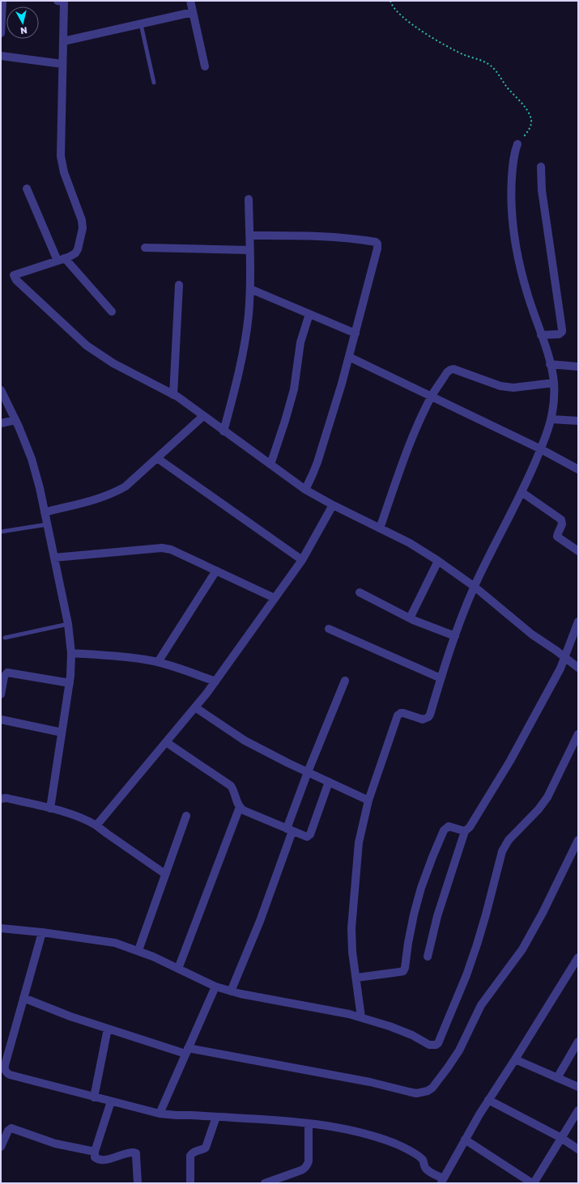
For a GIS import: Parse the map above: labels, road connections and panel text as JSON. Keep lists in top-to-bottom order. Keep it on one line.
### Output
{"north":"bottom"}
